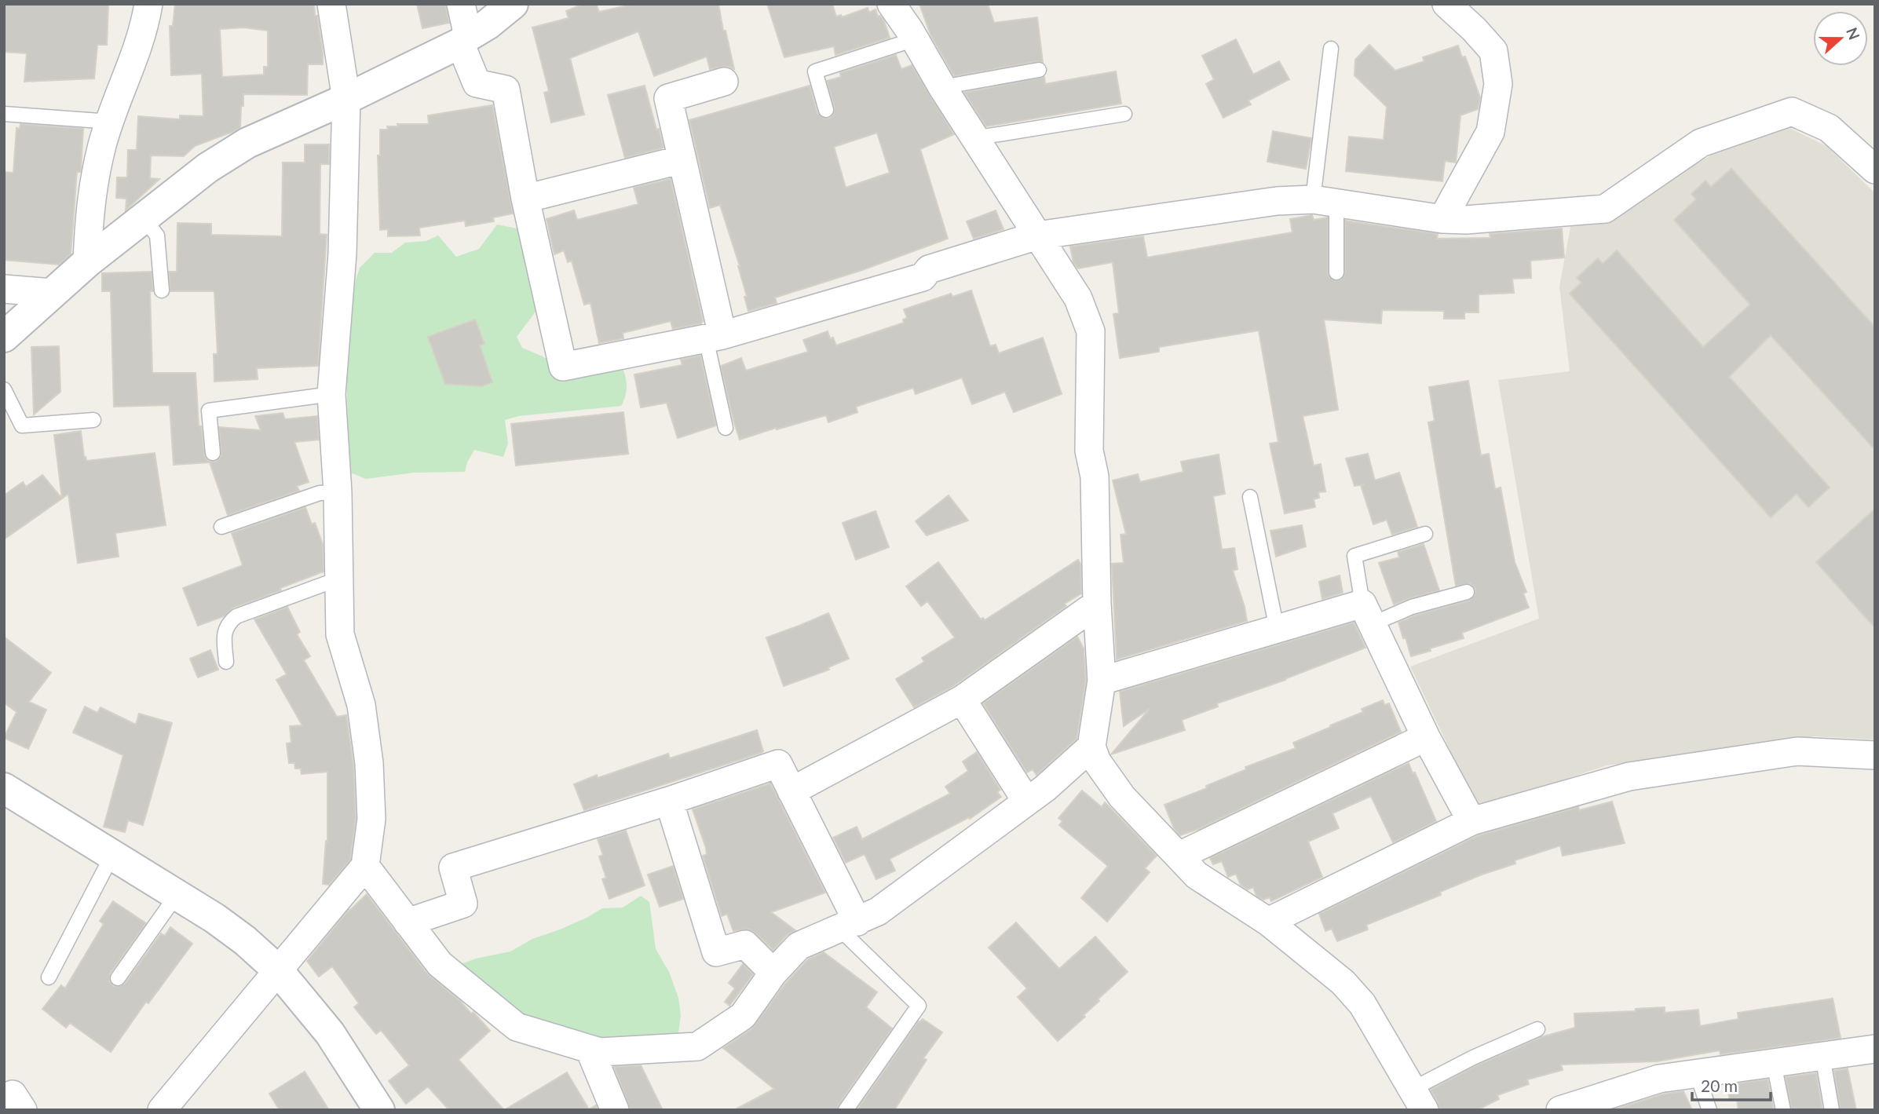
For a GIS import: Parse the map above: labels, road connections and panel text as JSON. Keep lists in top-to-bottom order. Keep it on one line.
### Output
{"scale_bar":"20 m","north":"right"}
